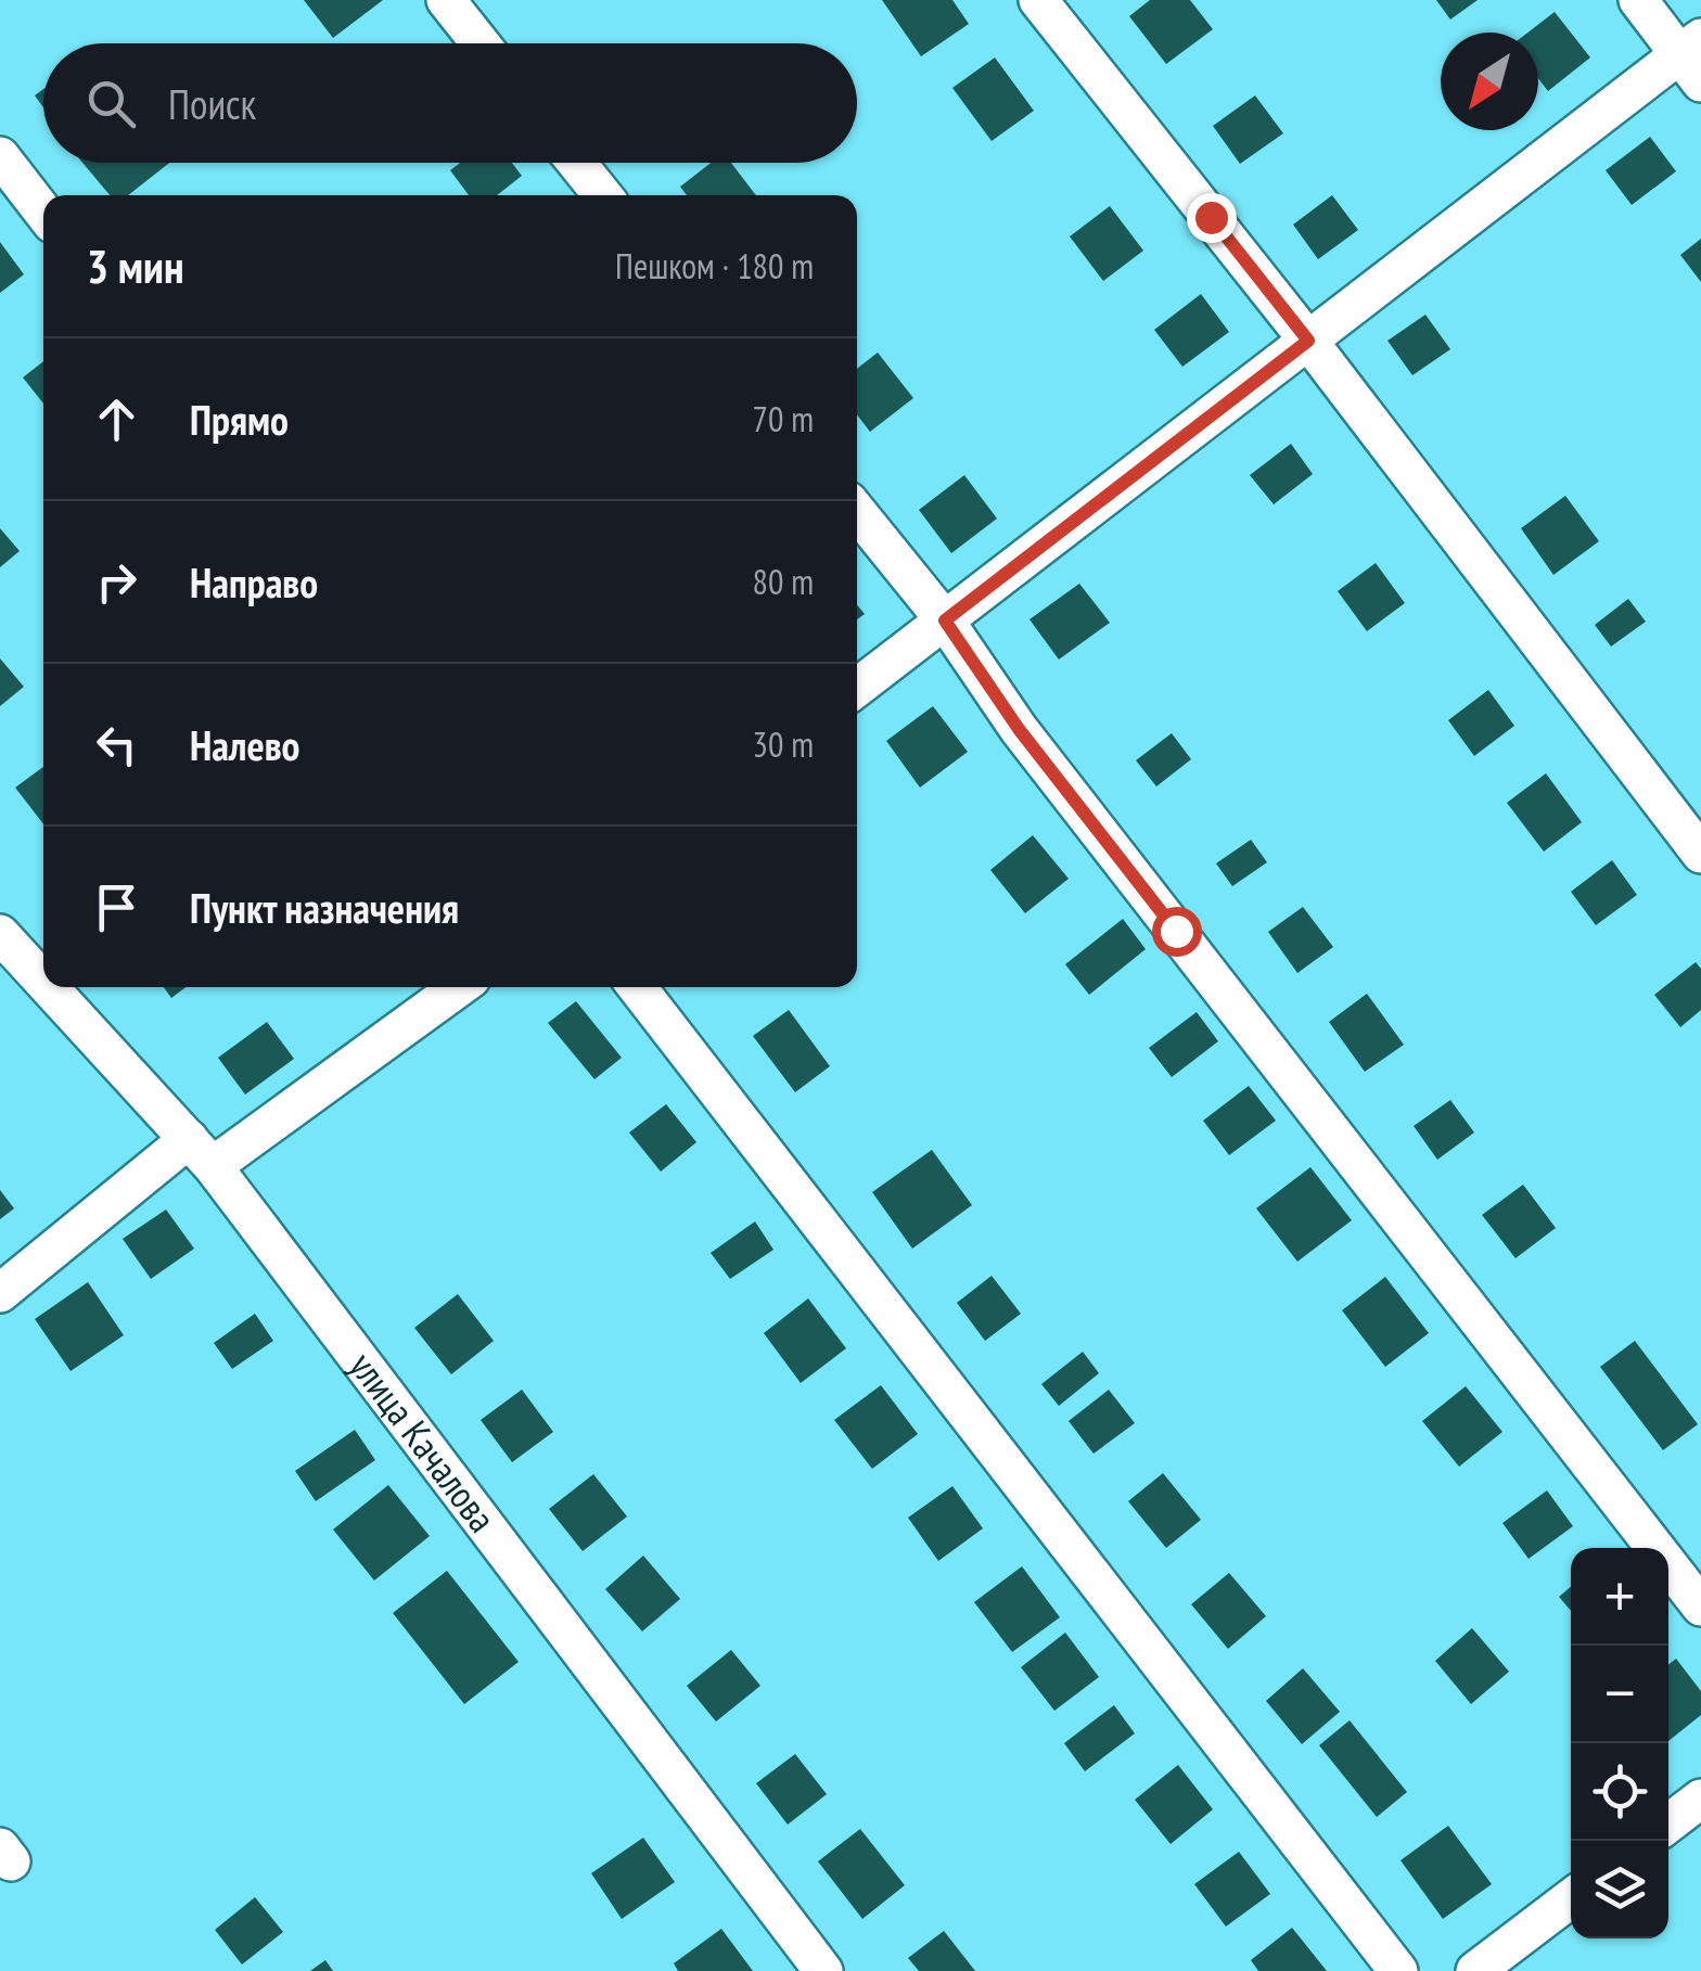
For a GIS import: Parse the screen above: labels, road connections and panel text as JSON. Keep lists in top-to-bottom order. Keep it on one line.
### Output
{"streets":{"street":["улица Качалова"]},"north":"bottom left","page":{"search":"Поиск","heading":["3 мин","Пешком · 180 m"],"list":[["Прямо","70 m"],["Направо","80 m"],["Налево","30 m"],"Пункт назначения"],"map_buttons":["+","−"]}}
